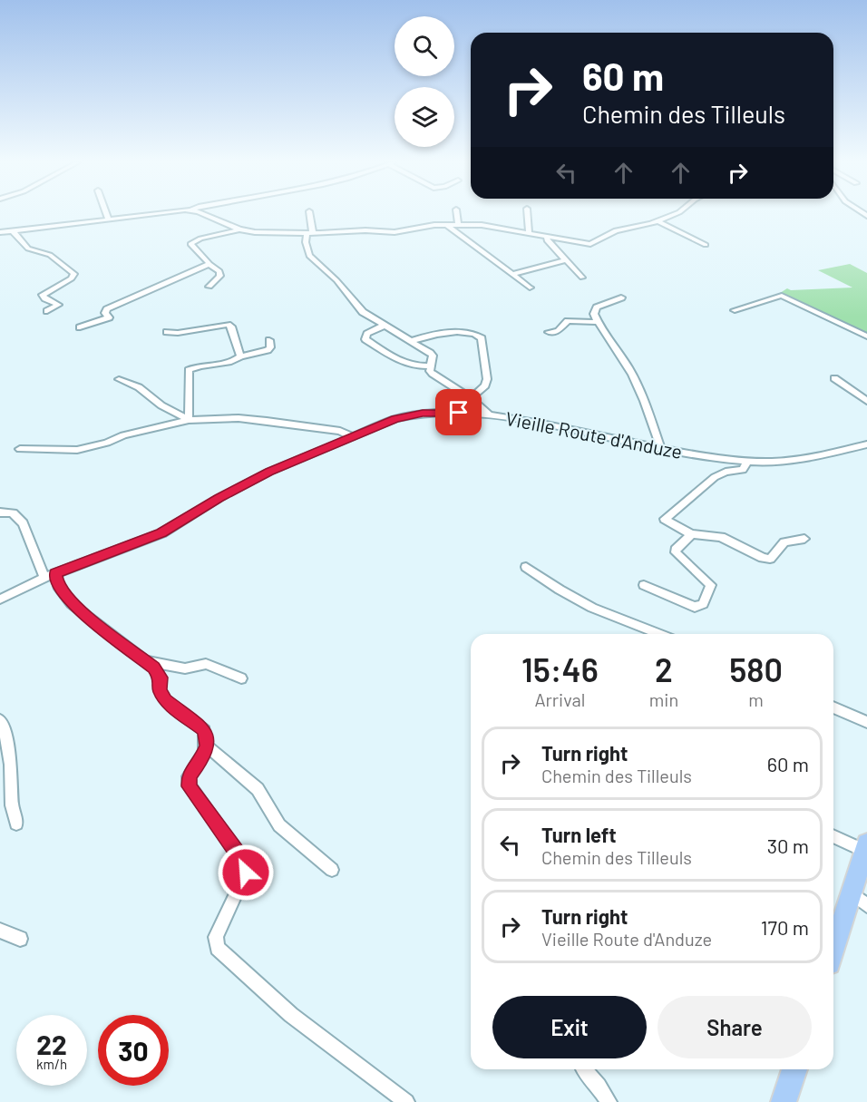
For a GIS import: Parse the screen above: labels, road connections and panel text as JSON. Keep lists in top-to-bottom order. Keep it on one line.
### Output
{"streets":{"street":["Vieille Route d'Anduze"]},"page":{"turn":["60 m","Chemin des Tilleuls"],"eta":["15:46","Arrival","2","min","580","m"],"list":[{"name":"Turn right","note":"Chemin des Tilleuls","value":"60 m"},{"name":"Turn left","note":"Chemin des Tilleuls","value":"30 m"},{"name":"Turn right","note":"Vieille Route d'Anduze","value":"170 m"}],"buttons":["Exit","Share"],"speed":"22 km/h","limit":"30"}}
